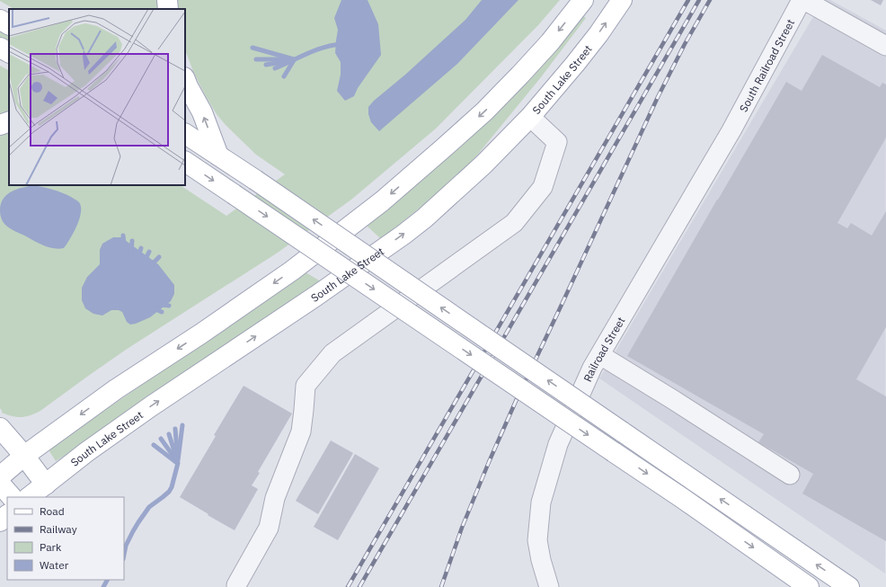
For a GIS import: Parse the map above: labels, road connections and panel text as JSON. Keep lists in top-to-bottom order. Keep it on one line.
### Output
{"streets":{"main road":["South Lake Street"],"street":["South Railroad Street","Railroad Street"]},"crossings":[["South Railroad Street","Railroad Street"]],"legend":["Road","Railway","Park","Water"]}
